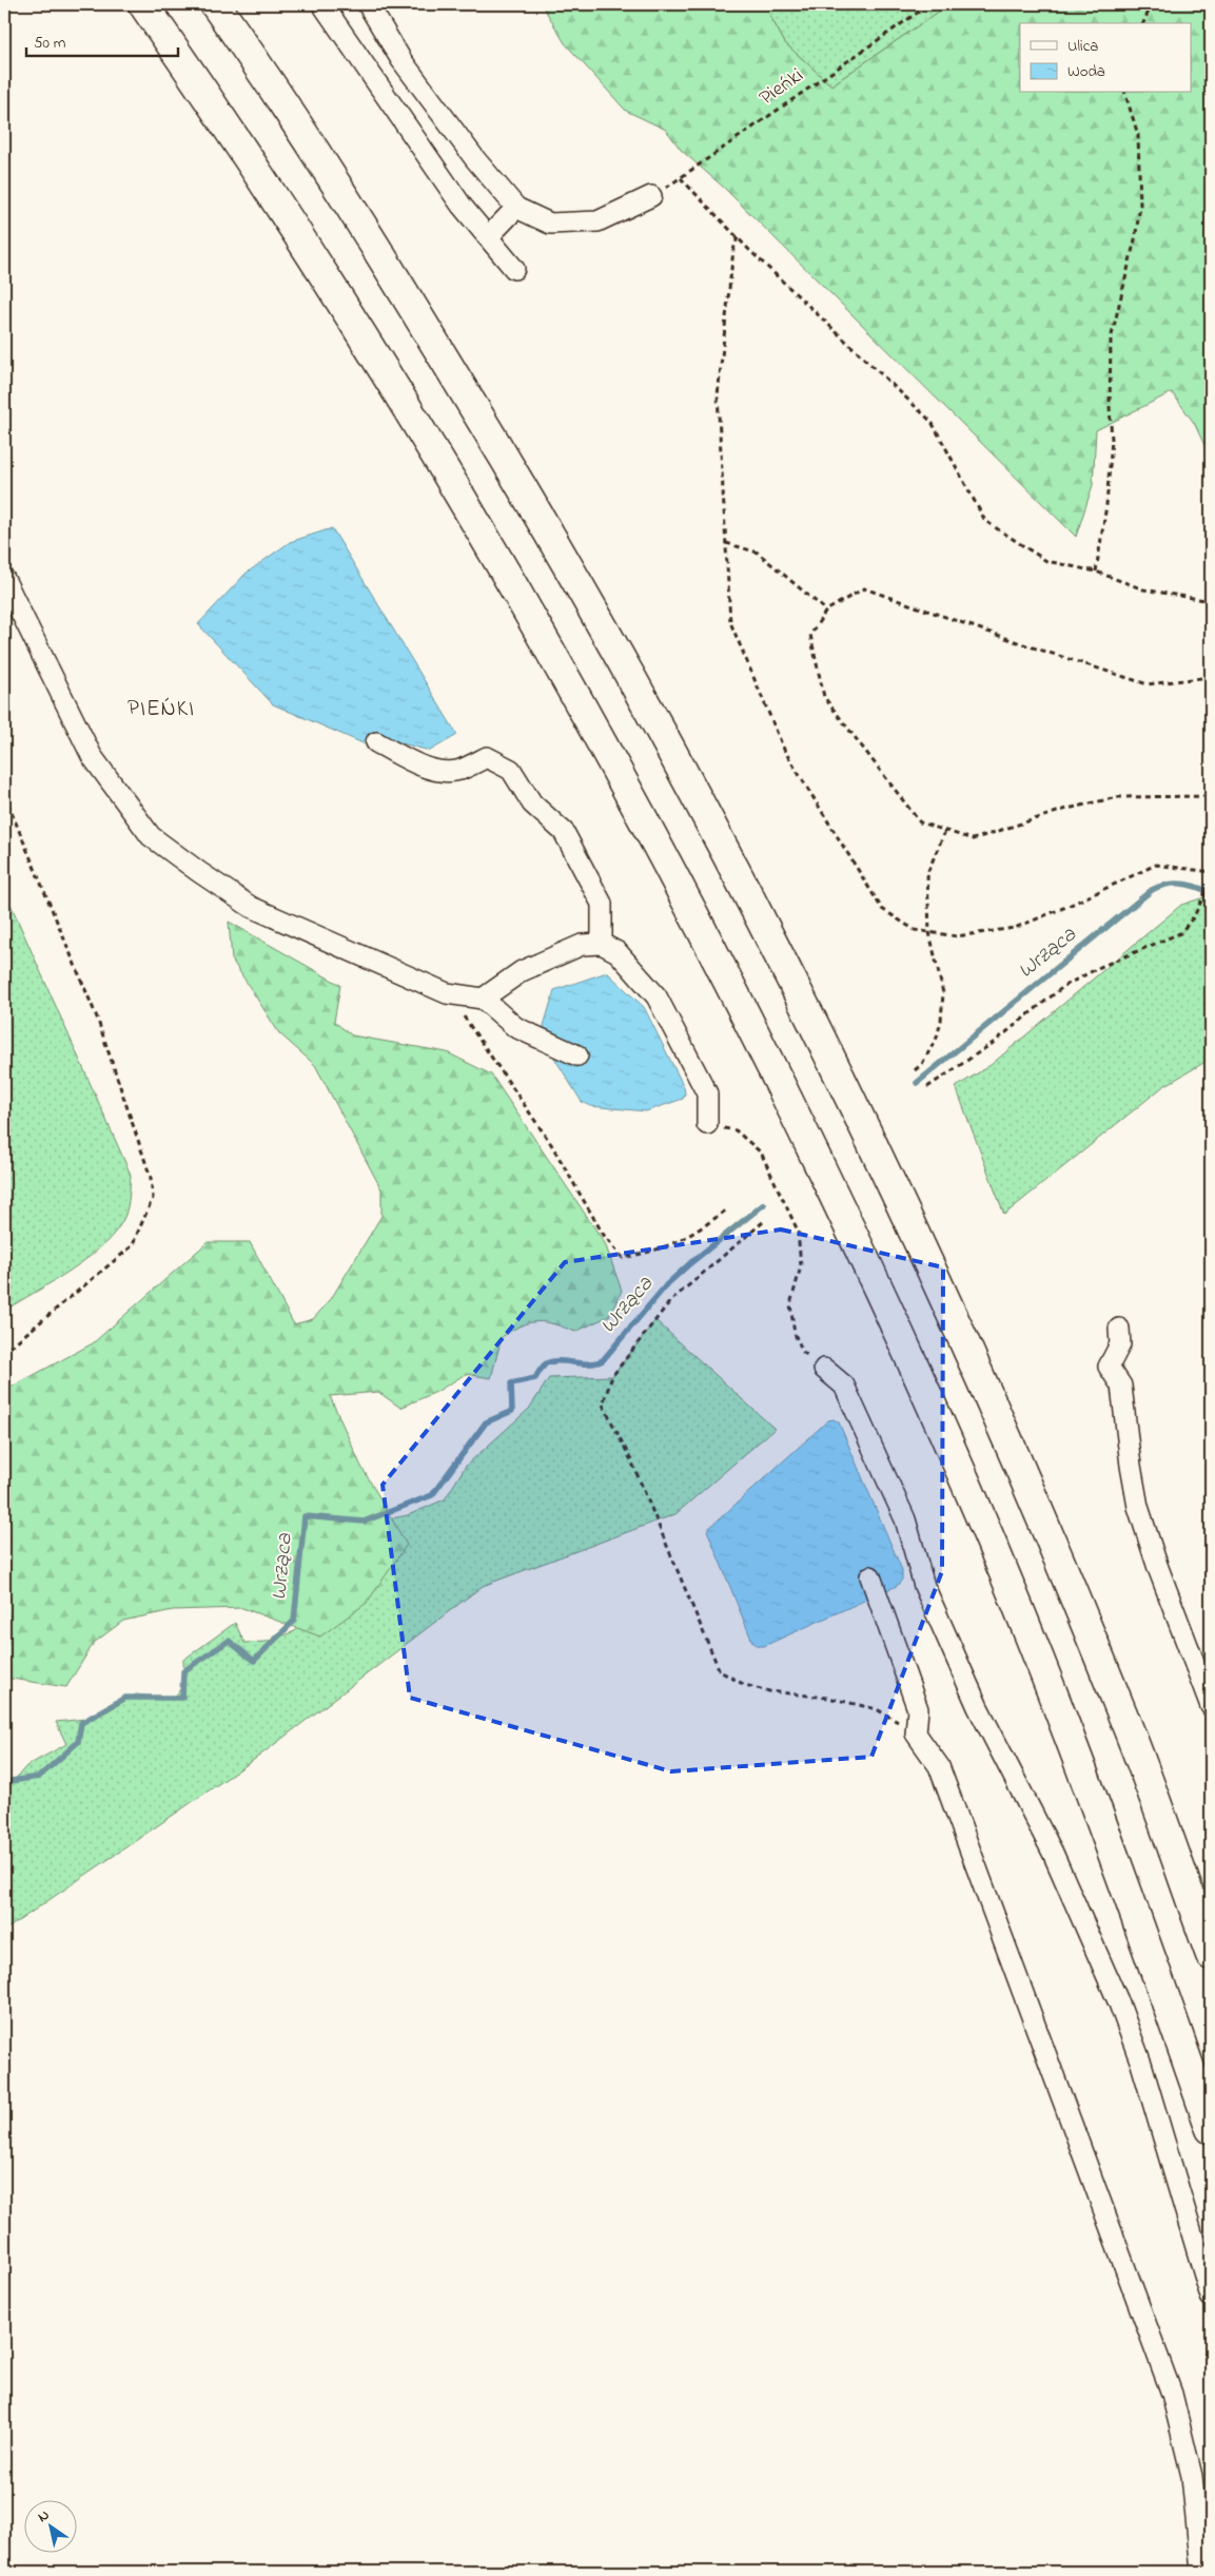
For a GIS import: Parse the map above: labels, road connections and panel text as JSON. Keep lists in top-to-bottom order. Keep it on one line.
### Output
{"streets":{"path":["Pieńki"]},"districts":["PIEŃKI"],"water":["Wrząca"],"legend":["Ulica","Woda"],"scale_bar":"50 m","north":"top left"}
